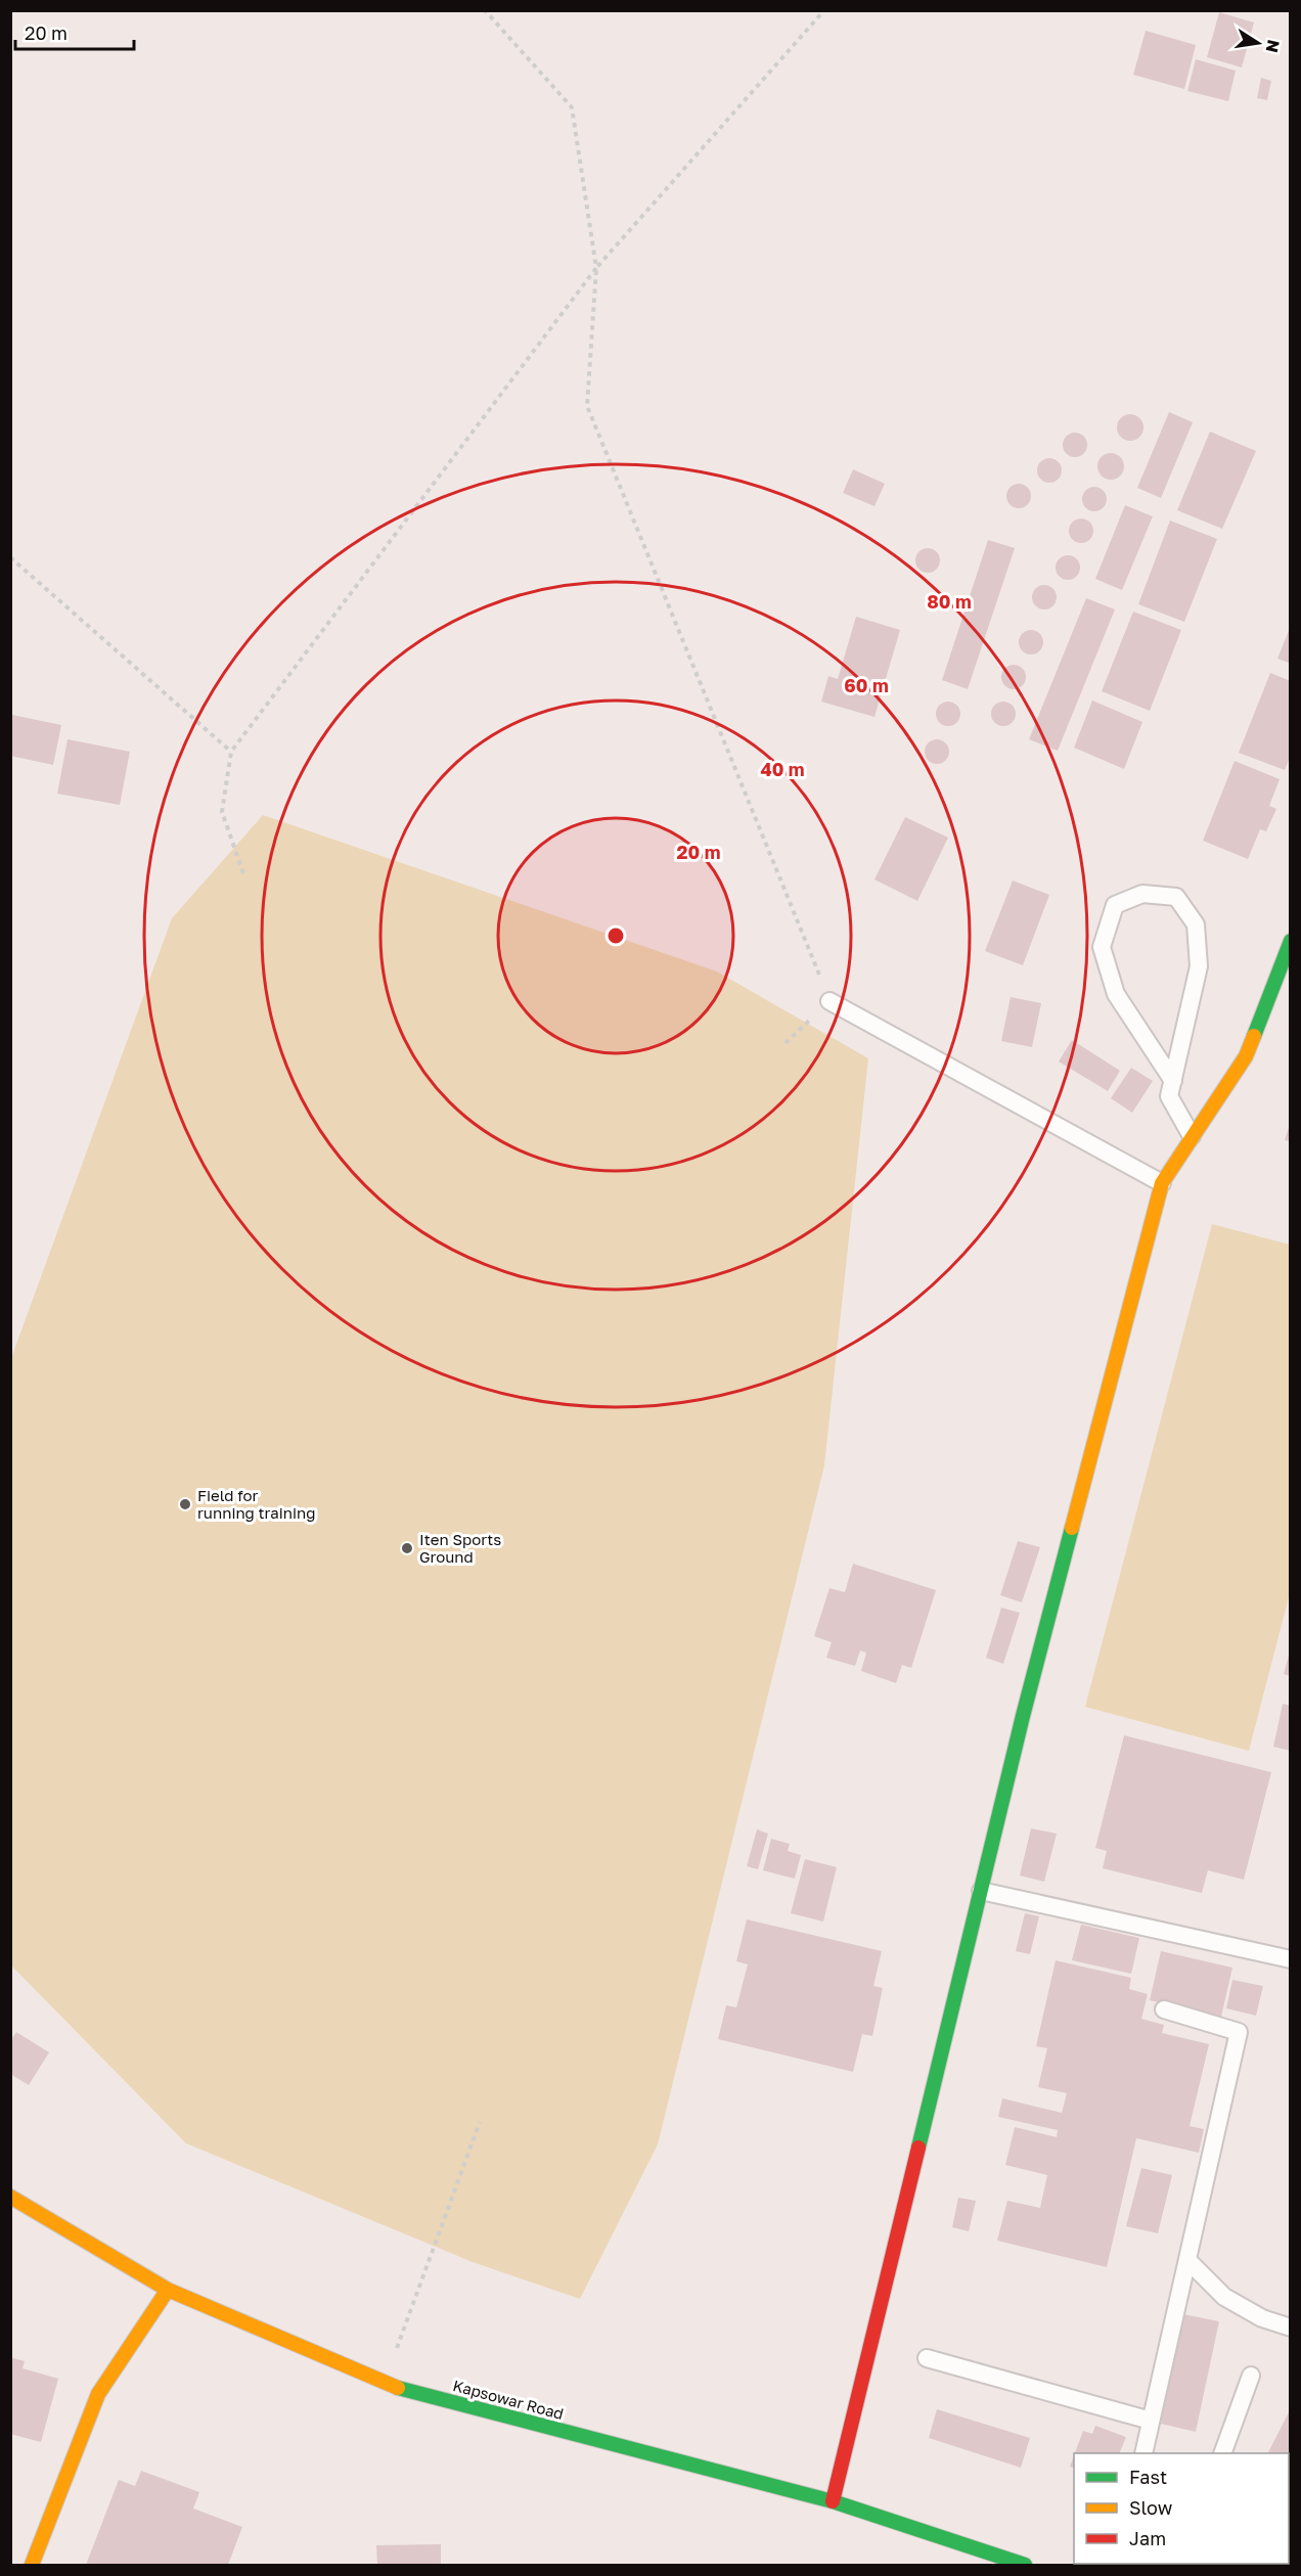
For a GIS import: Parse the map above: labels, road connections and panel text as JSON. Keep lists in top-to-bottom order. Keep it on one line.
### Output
{"streets":{"street":["Kapsowar Road"]},"places":["Field for running training","Iten Sports Ground"],"legend":["Fast","Slow","Jam"],"scale_bar":"20 m","north":"right","rings":["80 m","60 m","40 m","20 m"]}
